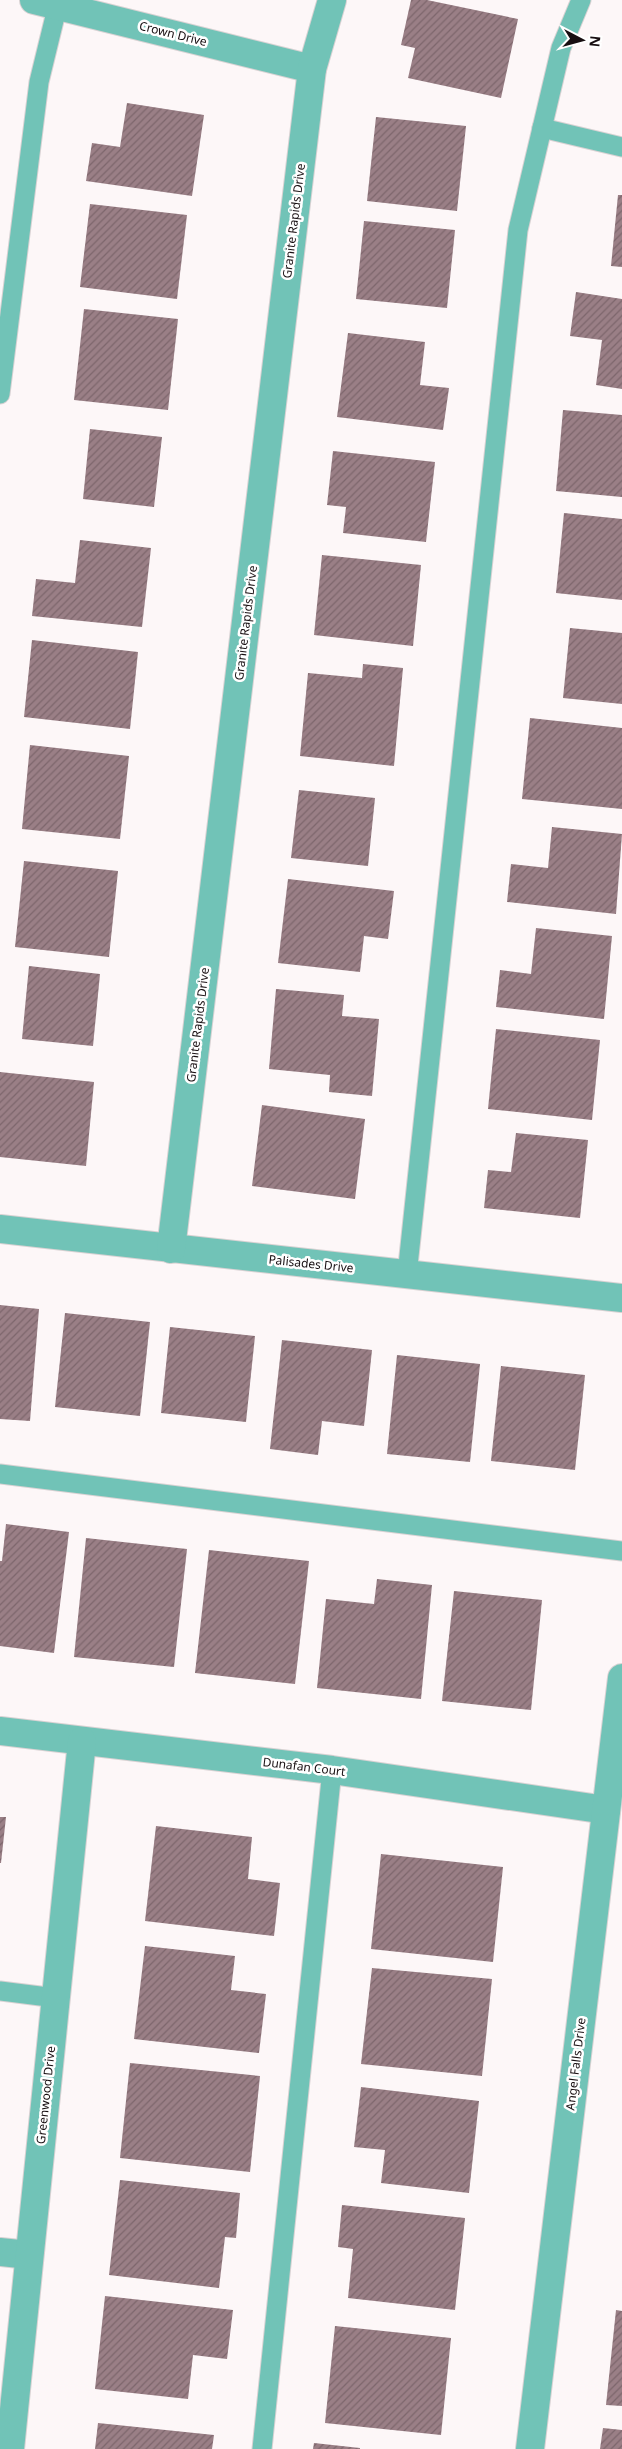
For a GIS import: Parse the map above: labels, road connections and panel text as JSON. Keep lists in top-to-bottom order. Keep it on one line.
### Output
{"streets":{"street":["Crown Drive","Granite Rapids Drive","Palisades Drive","Dunafan Court","Angel Falls Drive","Greenwood Drive"]},"crossings":[["Crown Drive","Granite Rapids Drive"],["Granite Rapids Drive","Palisades Drive"],["Dunafan Court","Angel Falls Drive"],["Dunafan Court","Greenwood Drive"]],"north":"right"}
